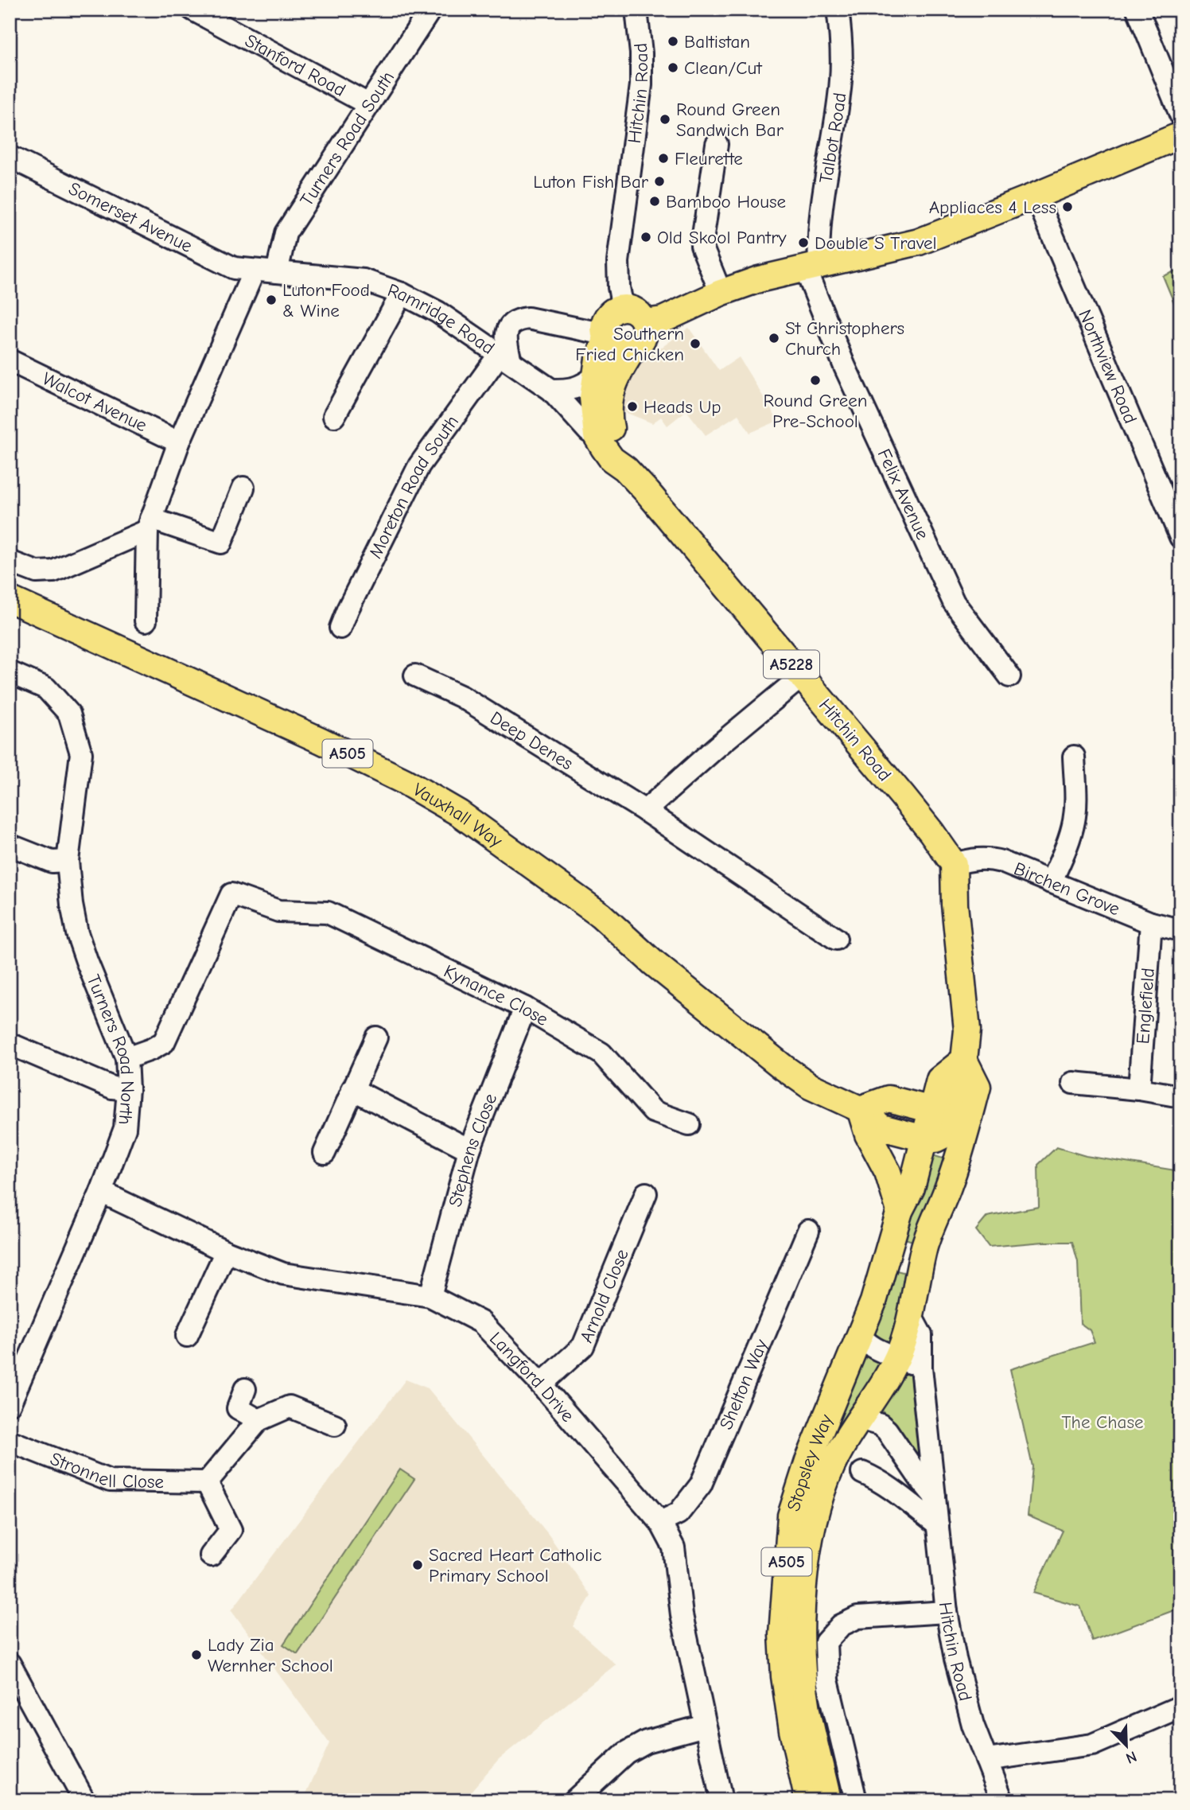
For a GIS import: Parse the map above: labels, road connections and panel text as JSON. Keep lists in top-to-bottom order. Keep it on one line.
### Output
{"streets":{"main road":["Hitchin Road","A5228","A505","Vauxhall Way","Stopsley Way"],"street":["Stanford Road","Talbot Road","Turners Road South","Somerset Avenue","Ramridge Road","Northview Road","Walcot Avenue","Moreton Road South","Felix Avenue","Deep Denes","Birchen Grove","Kynance Close","Englefield","Turners Road North","Stephens Close","Arnold Close","Langford Drive","Shelton Way","Stronnell Close"]},"crossings":[["Stanford Road","Turners Road South"],["Hitchin Road","Ramridge Road"],["Hitchin Road","Birchen Grove"],["Hitchin Road","Stopsley Way"],["Talbot Road","Felix Avenue"],["Turners Road South","Ramridge Road"],["Somerset Avenue","Ramridge Road"],["Ramridge Road","Moreton Road South"],["Vauxhall Way","Stopsley Way"],["Birchen Grove","Englefield"],["Kynance Close","Turners Road North"],["Kynance Close","Stephens Close"],["Turners Road North","Langford Drive"],["Stephens Close","Langford Drive"],["Arnold Close","Langford Drive"],["Langford Drive","Shelton Way"]],"parks":["The Chase"],"places":["Baltistan","Clean/Cut","Round Green Sandwich Bar","Fleurette","Luton Fish Bar","Bamboo House","Appliaces 4 Less","Old Skool Pantry","Double S Travel","Luton Food & Wine","St Christophers Church","Southern Fried Chicken","Round Green Pre-School","Heads Up","Sacred Heart Catholic Primary School","Lady Zia Wernher School"],"north":"bottom right"}
